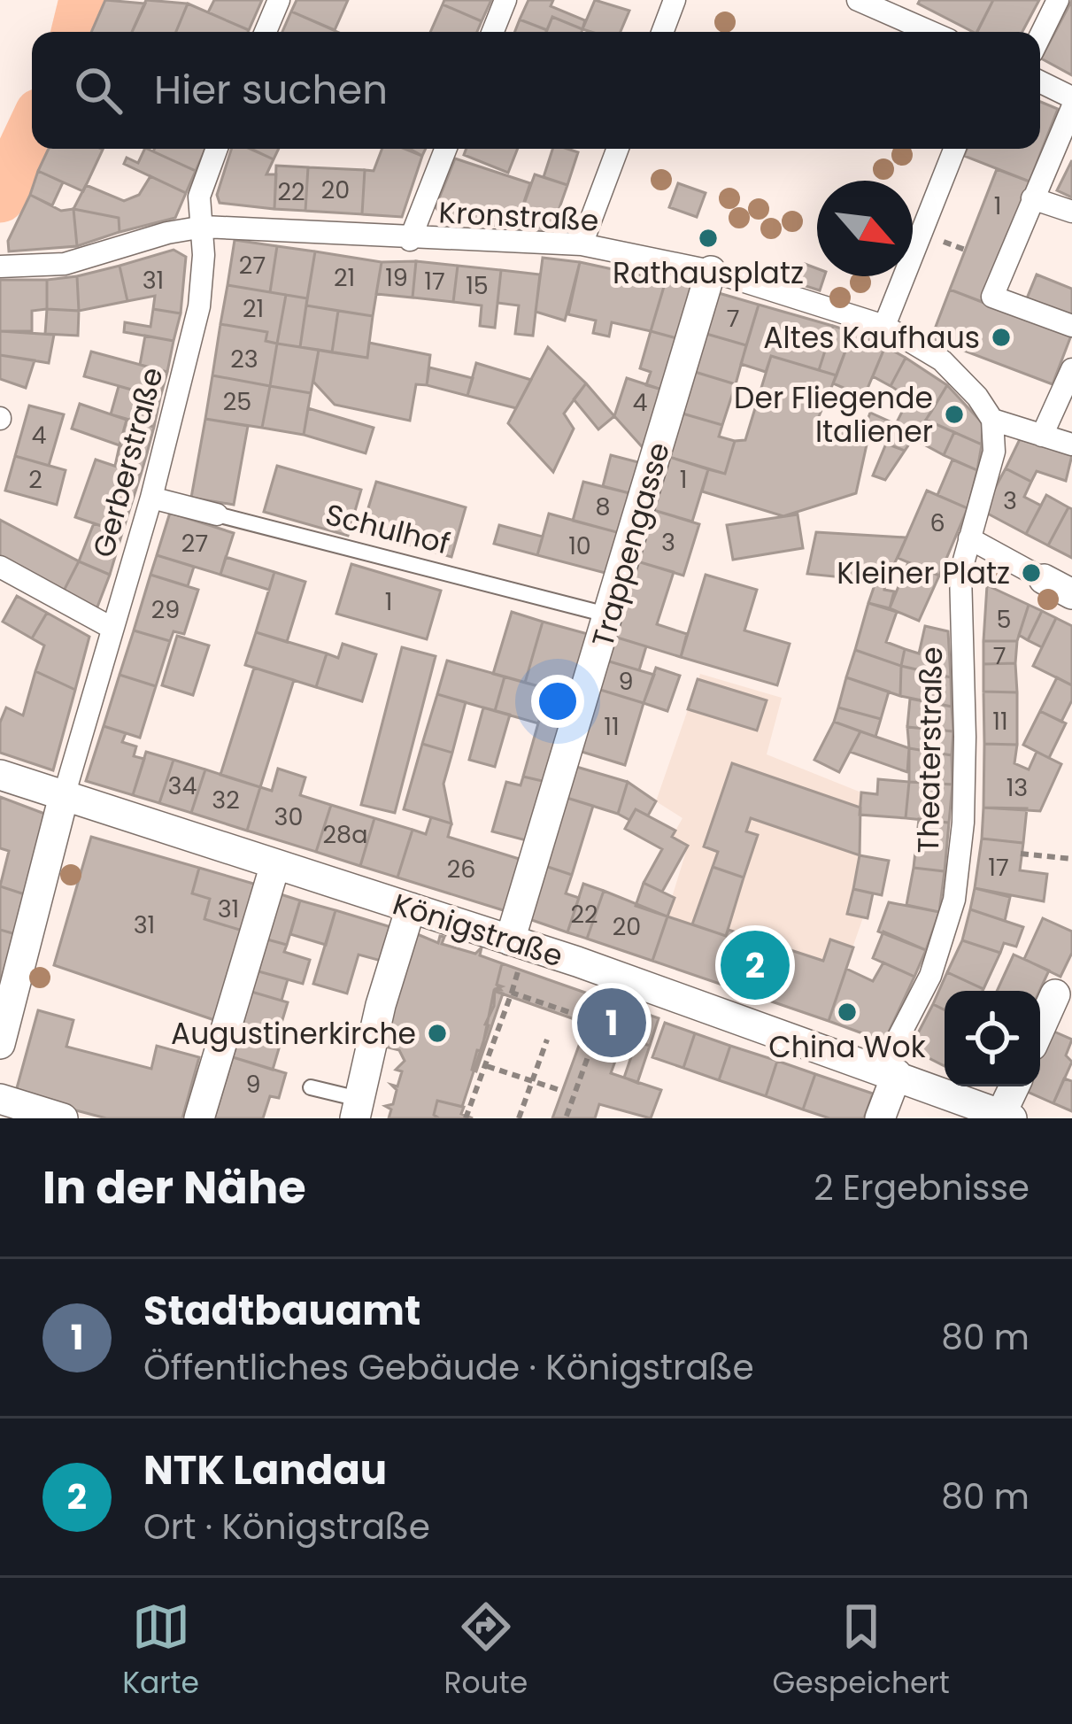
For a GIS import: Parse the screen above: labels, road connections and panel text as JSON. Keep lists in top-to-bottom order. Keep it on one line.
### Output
{"streets":{"street":["Kronstraße","Gerberstraße","Schulhof","Trappengasse","Theaterstraße","Königstraße"]},"crossings":[["Kronstraße","Gerberstraße"],["Kronstraße","Trappengasse"],["Kronstraße","Theaterstraße"],["Gerberstraße","Schulhof"],["Gerberstraße","Königstraße"],["Schulhof","Trappengasse"],["Trappengasse","Königstraße"],["Theaterstraße","Königstraße"]],"places":["Rathausplatz","Altes Kaufhaus","Der Fliegende Italiener","Kleiner Platz","China Wok","Augustinerkirche"],"house_numbers":["20","22","1","27","21","19","31","17","15","21","7","23","25","4","4","2","1","3","8","6","3","27","10","1","29","5","7","9","11","11","34","13","32","30","28a","17","26","31","22","31","20","9"],"north":"bottom right","page":{"search":"Hier suchen","pins":["2","1"],"heading":["In der Nähe","2 Ergebnisse"],"list":[{"mark":"1","name":"Stadtbauamt","note":"Öffentliches Gebäude · Königstraße","value":"80 m"},{"mark":"2","name":"NTK Landau","note":"Ort · Königstraße","value":"80 m"}],"nav":["Karte","Route","Gespeichert"]}}
